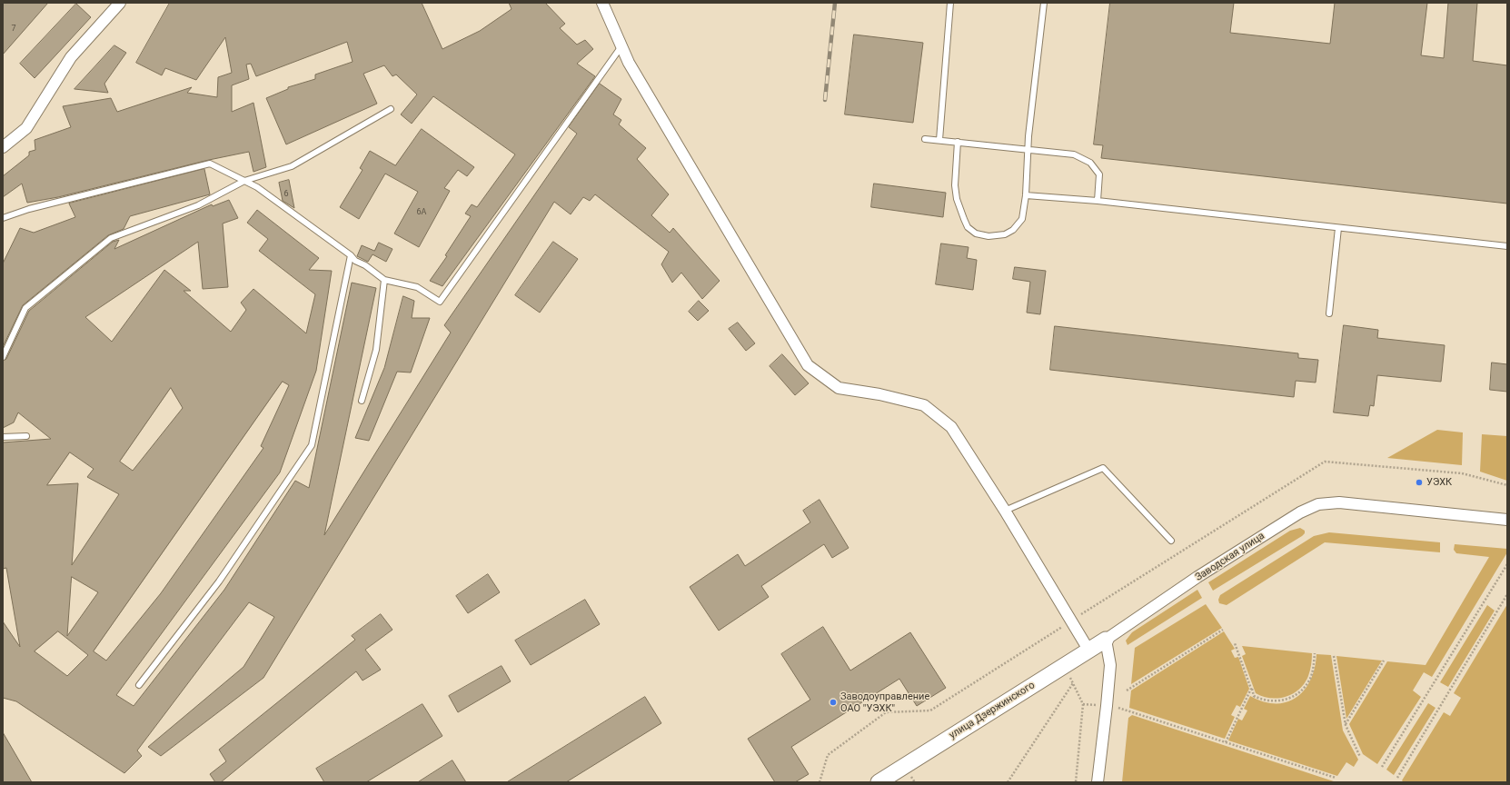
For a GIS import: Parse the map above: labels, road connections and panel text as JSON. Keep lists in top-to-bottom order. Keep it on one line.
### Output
{"streets":{"street":["Заводская улица","улица Дзержинского"]},"crossings":[["Заводская улица","улица Дзержинского"]],"places":["УЭХК","Заводоуправление ОАО \"УЭХК\""],"house_numbers":["7","6","6А"]}
